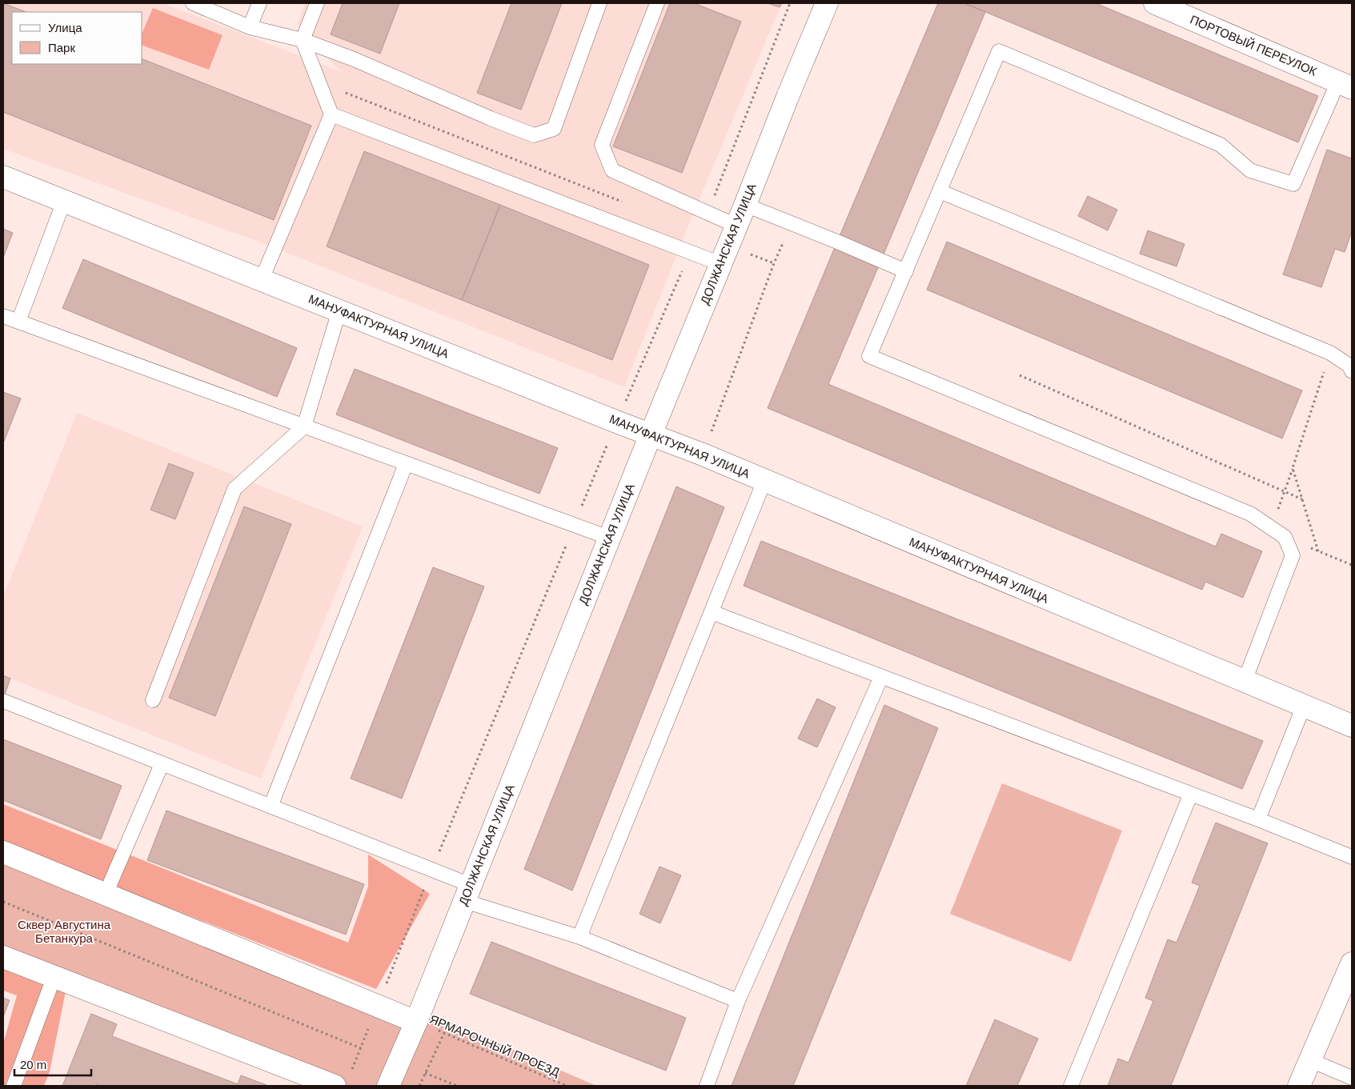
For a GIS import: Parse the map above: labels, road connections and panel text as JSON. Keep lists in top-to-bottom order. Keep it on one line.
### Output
{"streets":{"street":["ПОРТОВЫЙ ПЕРЕУЛОК","ДОЛЖАНСКАЯ УЛИЦА","МАНУФАКТУРНАЯ УЛИЦА"],"path":["ЯРМАРОЧНЫЙ ПРОЕЗД"]},"crossings":[["ДОЛЖАНСКАЯ УЛИЦА","МАНУФАКТУРНАЯ УЛИЦА"],["ДОЛЖАНСКАЯ УЛИЦА","ЯРМАРОЧНЫЙ ПРОЕЗД"]],"parks":["Сквер Августина Бетанкура"],"legend":["Улица","Парк"],"scale_bar":"20 m"}
